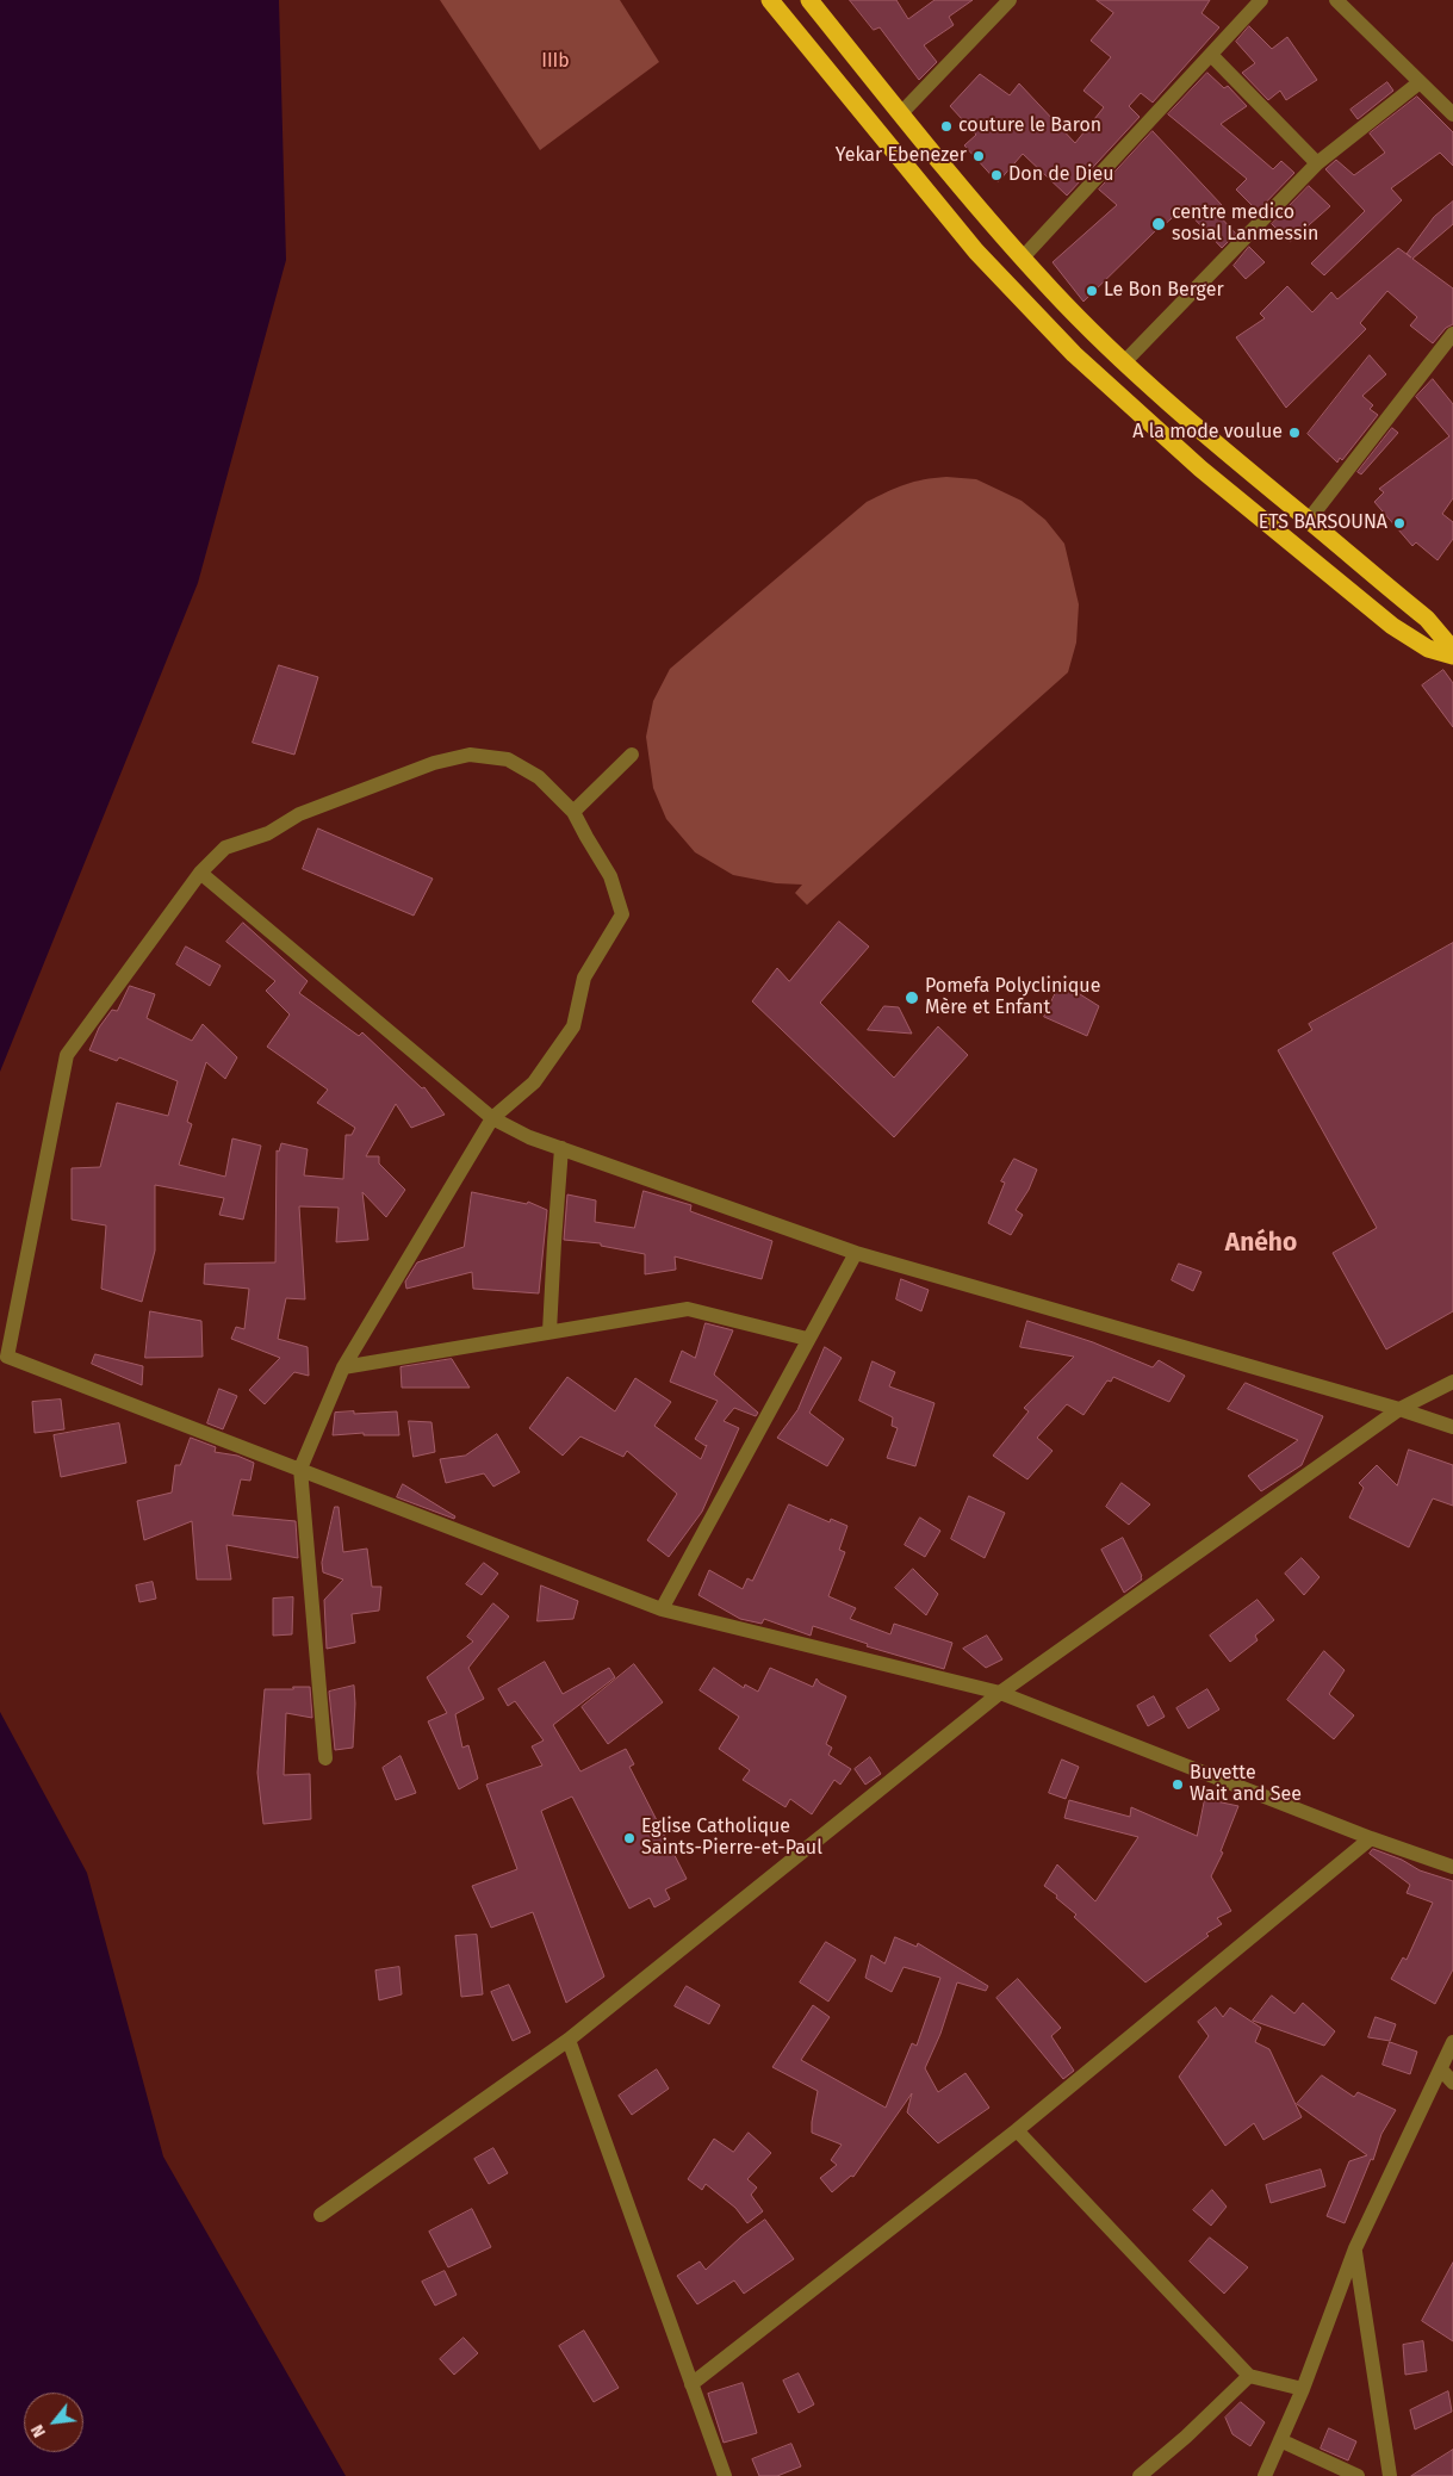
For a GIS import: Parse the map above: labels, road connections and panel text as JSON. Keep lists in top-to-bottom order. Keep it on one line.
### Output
{"districts":["Aného"],"parks":["IIIb"],"places":["couture le Baron","Yekar Ebenezer","Don de Dieu","centre medico sosial Lanmessin","Le Bon Berger","A la mode voulue","ETS BARSOUNA","Pomefa Polyclinique Mère et Enfant","Buvette Wait and See","Eglise Catholique Saints-Pierre-et-Paul"],"north":"bottom left"}
